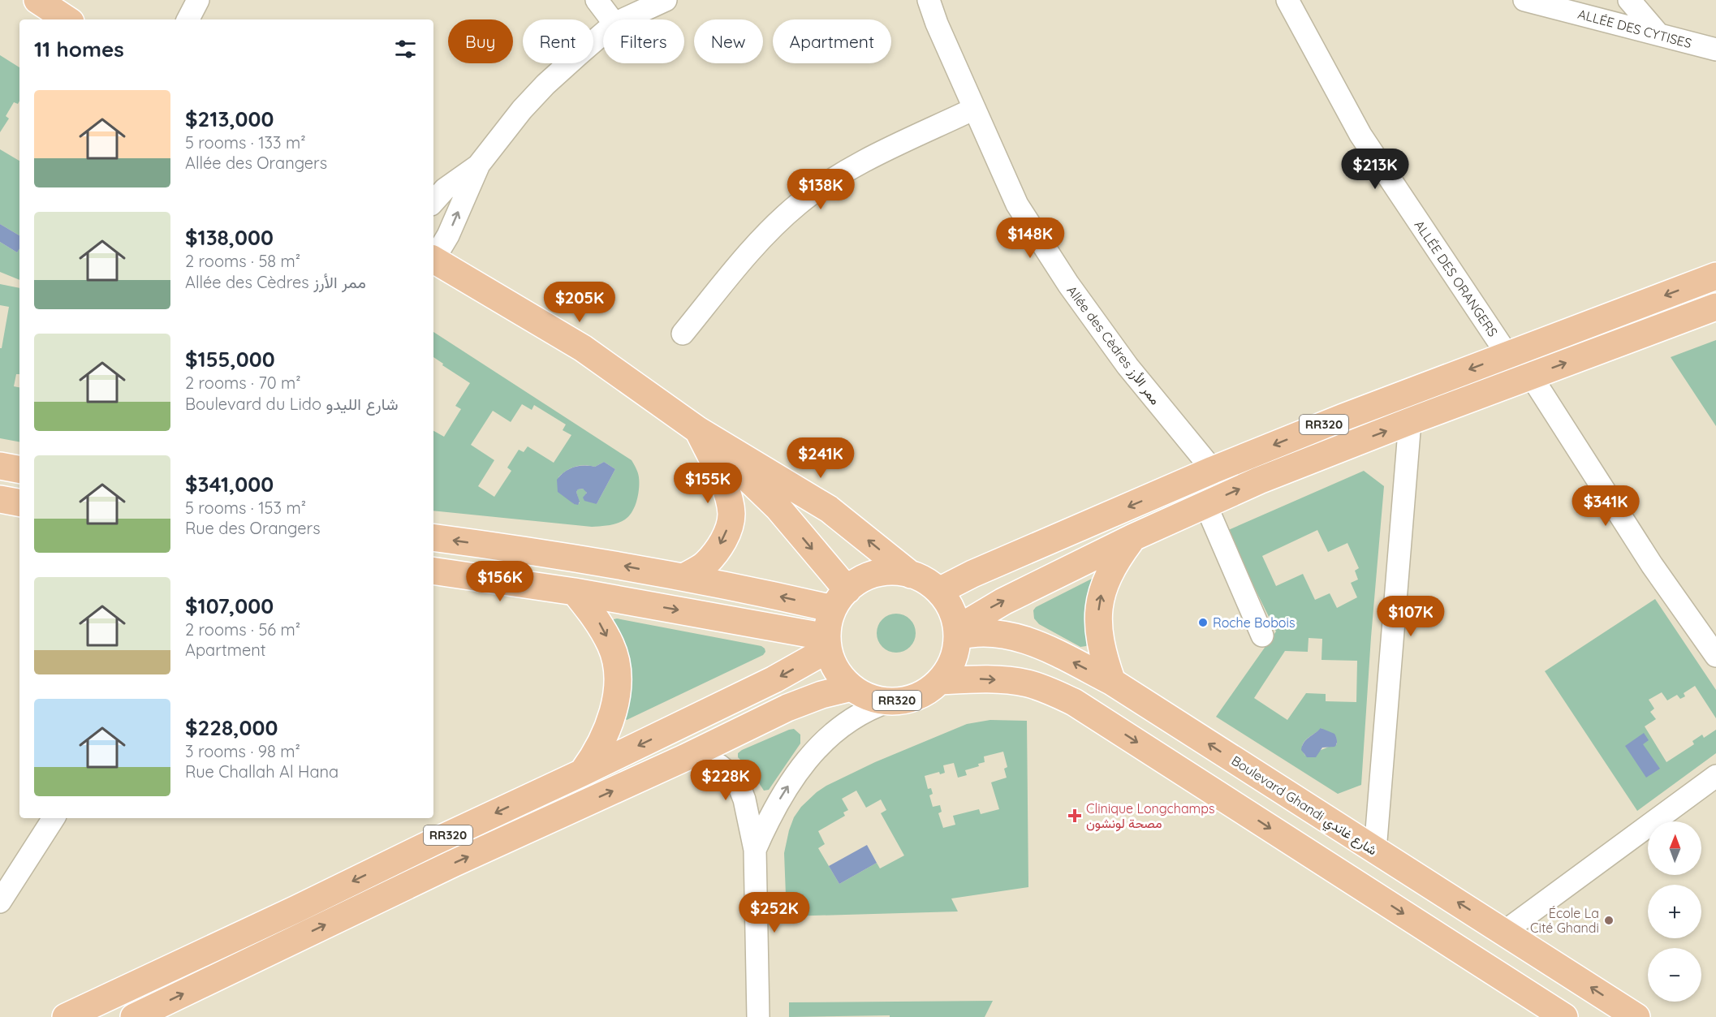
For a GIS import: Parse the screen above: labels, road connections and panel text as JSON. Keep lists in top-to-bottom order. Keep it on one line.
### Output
{"streets":{"main road":["RR320","Boulevard Ghandi شارع غاندي"],"street":["ALLÉE DES CYTISES","ALLÉE DES ORANGERS","Allée des Cèdres ممر الأرز"]},"crossings":[["ALLÉE DES ORANGERS","RR320"],["Allée des Cèdres ممر الأرز","RR320"],["RR320","Boulevard Ghandi شارع غاندي"]],"places":{"other":["Roche Bobois","École La Cité Ghandi"],"health":["Clinique Longchamps مصحة لونشون"]},"north":"top","page":{"chip":["Buy","Rent","Filters","New","Apartment"],"heading":"11 homes","list":[{"name":"$213,000","note":"5 rooms · 133 m² · Allée des Orangers"},{"name":"$138,000","note":"2 rooms · 58 m² · Allée des Cèdres ممر الأرز"},{"name":"$155,000","note":"2 rooms · 70 m² · Boulevard du Lido شارع الليدو"},{"name":"$341,000","note":"5 rooms · 153 m² · Rue des Orangers"},{"name":"$107,000","note":"2 rooms · 56 m² · Apartment"},{"name":"$228,000","note":"3 rooms · 98 m² · Rue Challah Al Hana"}],"price":["$213K","$138K","$148K","$205K","$241K","$155K","$341K","$156K","$107K","$228K","$252K"],"map_buttons":["+","−"]}}
